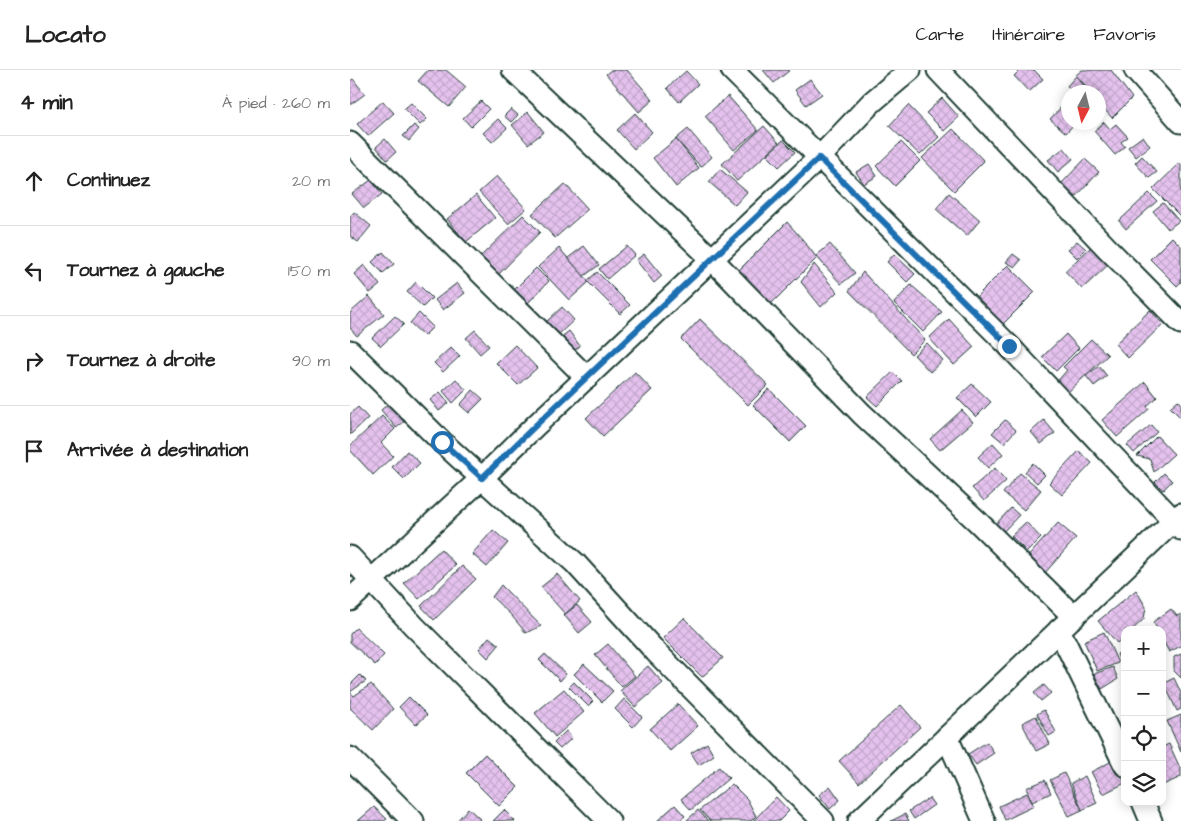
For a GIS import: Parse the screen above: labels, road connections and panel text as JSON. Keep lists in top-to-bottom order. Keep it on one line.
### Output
{"north":"bottom","page":{"header":"Locato","nav":["Carte","Itinéraire","Favoris"],"heading":["4 min","À pied · 260 m"],"list":[["Continuez","20 m"],["Tournez à gauche","150 m"],["Tournez à droite","90 m"],"Arrivée à destination"],"map_buttons":["+","−"]}}
